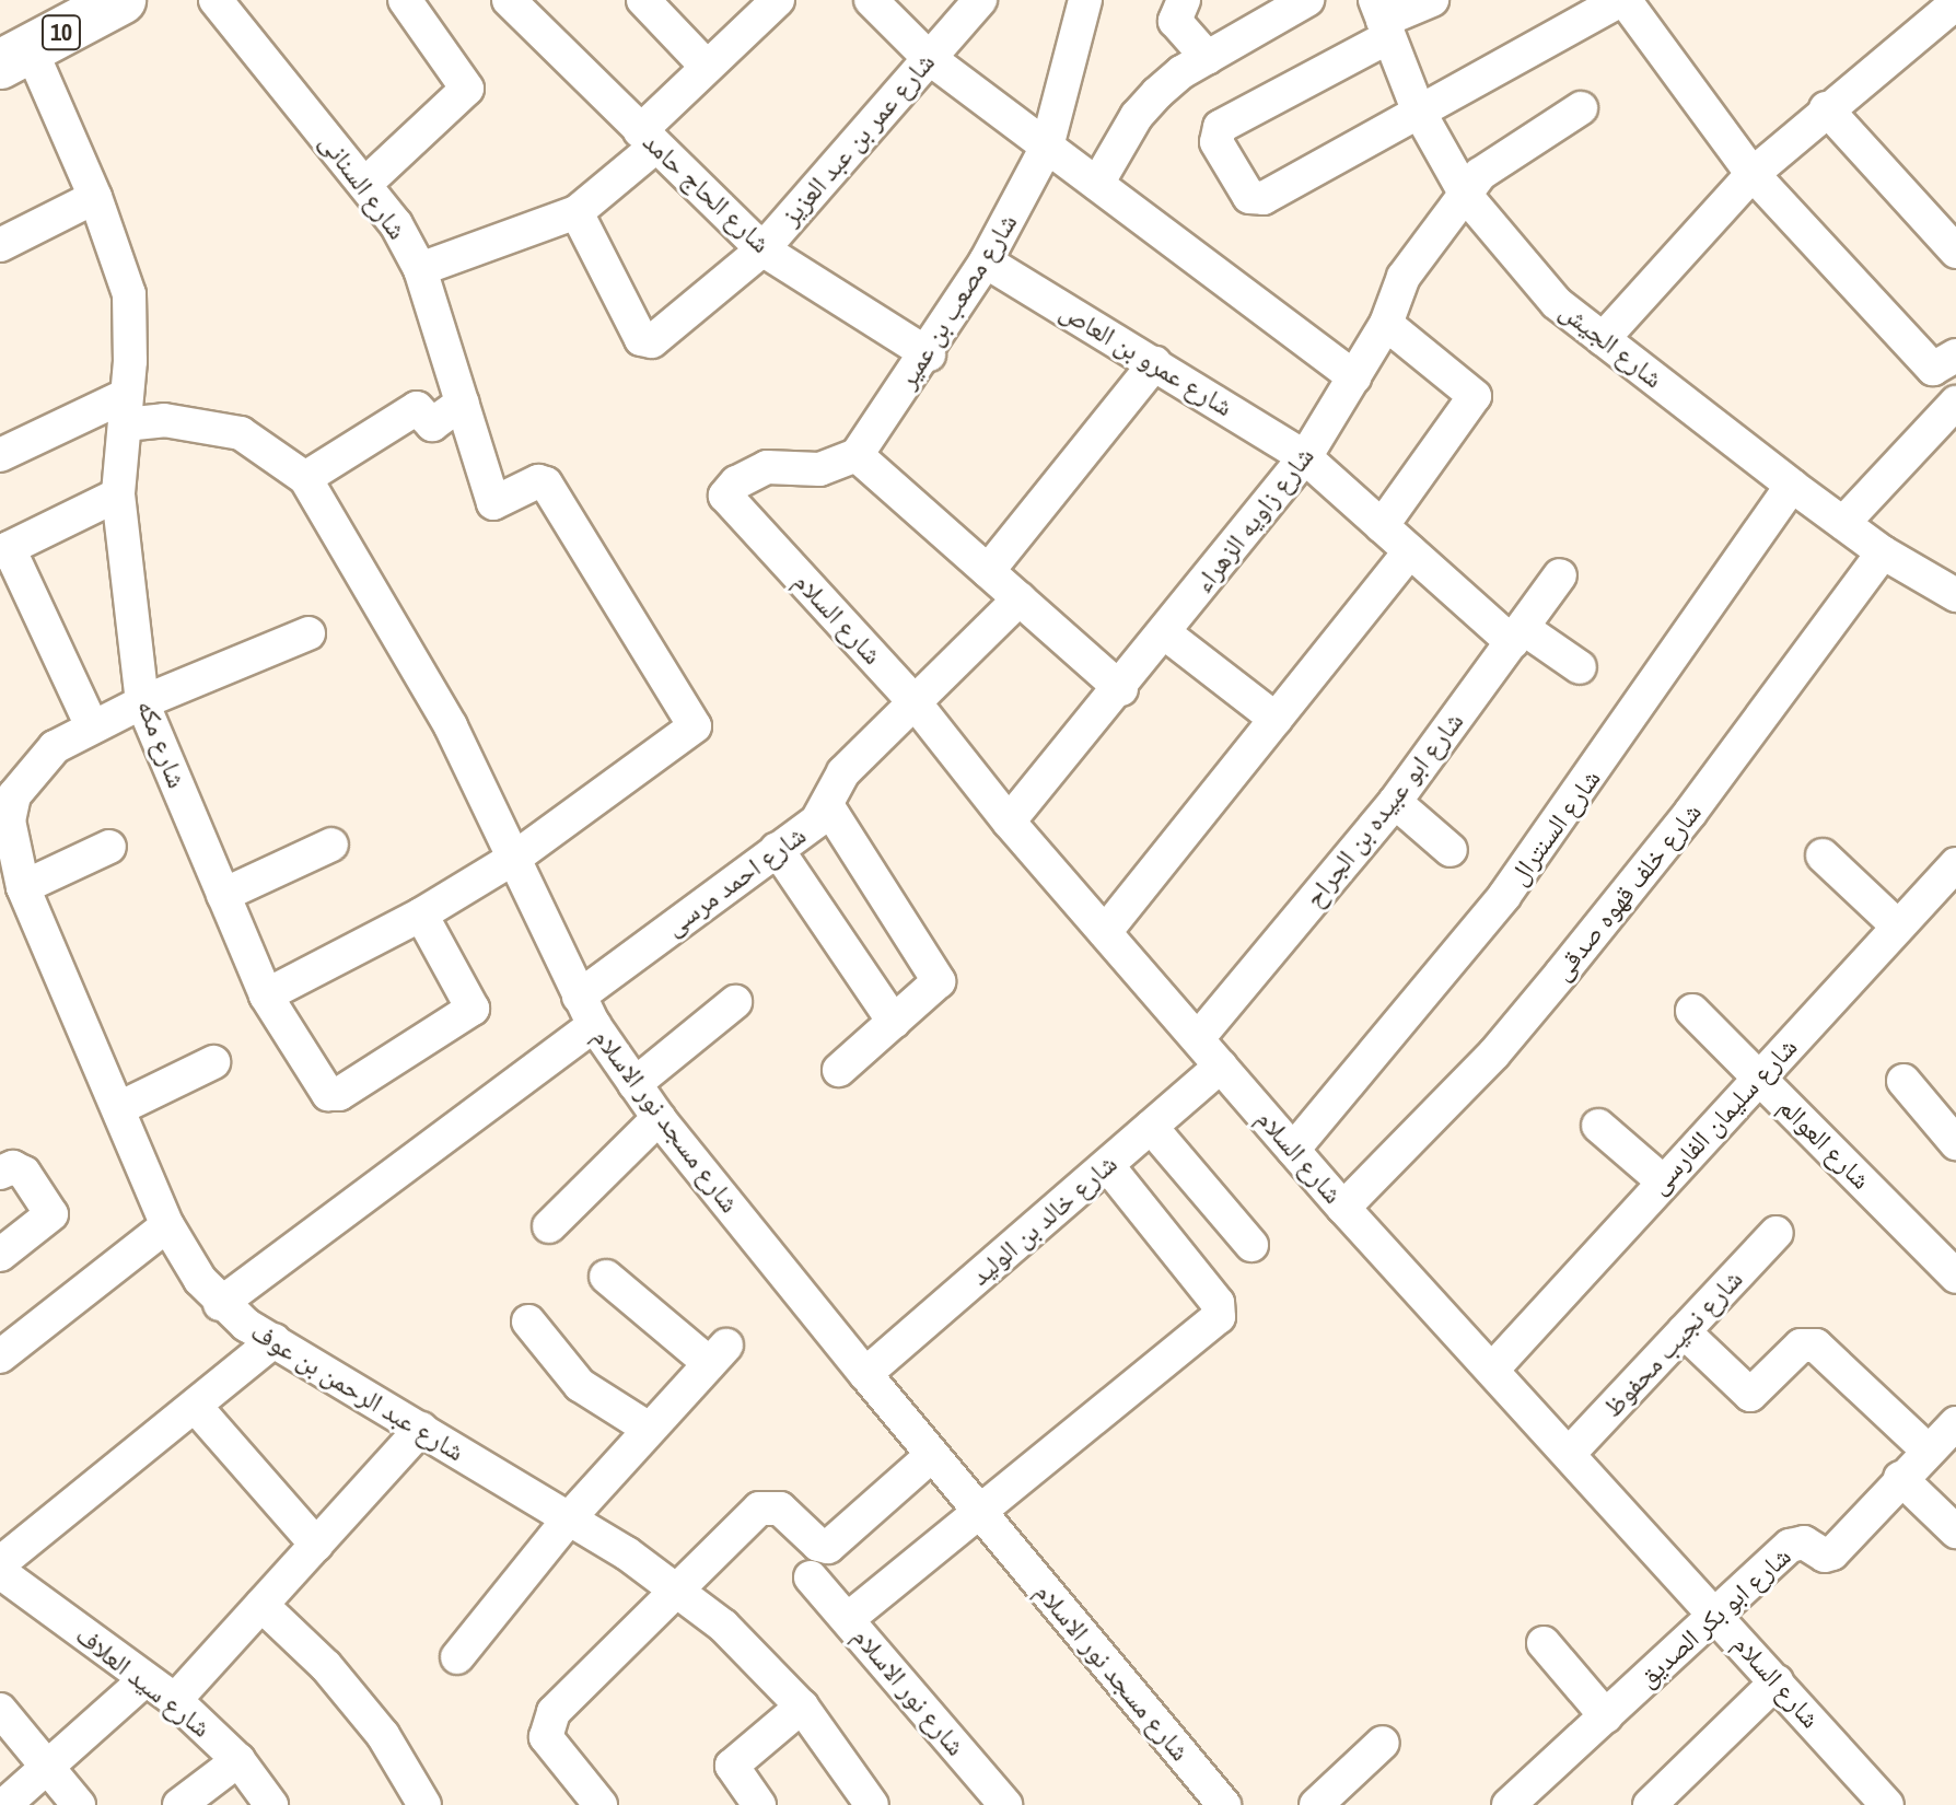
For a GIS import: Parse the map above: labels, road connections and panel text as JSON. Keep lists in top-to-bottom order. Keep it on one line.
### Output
{"streets":{"main road":["10"],"street":["شارع عمر بن عبد العزيز","شارع السنانى","شارع الحاج حامد","شارع مصعب بن عمير","شارع الجيش","شارع عمرو بن العاص","شارع زاويه الزهراء","شارع السلام","شارع مكه","شارع ابو عبيده بن الجراح","شارع السنترال","شارع احمد مرسى","شارع خلف قهوه صدقى","شارع سليمان الفارسى","شارع مسجد نور الاسلام","شارع العوالم","شارع خالد بن الوليد","شارع نجيب محفوظ","شارع عبد الرحمن بن عوف","شارع ابو بكر الصديق","شارع سيد العلاف","شارع نور الاسلام"]},"crossings":[["10","شارع مكه"],["شارع عمر بن عبد العزيز","شارع الحاج حامد"],["شارع السنانى","شارع مسجد نور الاسلام"],["شارع الحاج حامد","شارع مصعب بن عمير"],["شارع مصعب بن عمير","شارع عمرو بن العاص"],["شارع مصعب بن عمير","شارع السلام"],["شارع الجيش","شارع زاويه الزهراء"],["شارع الجيش","شارع السنترال"],["شارع الجيش","شارع خلف قهوه صدقى"],["شارع عمرو بن العاص","شارع زاويه الزهراء"],["شارع عمرو بن العاص","شارع ابو عبيده بن الجراح"],["شارع زاويه الزهراء","شارع السلام"],["شارع السلام","شارع ابو عبيده بن الجراح"],["شارع السلام","شارع السنترال"],["شارع السلام","شارع احمد مرسى"],["شارع السلام","شارع خلف قهوه صدقى"],["شارع السلام","شارع سليمان الفارسى"],["شارع السلام","شارع خالد بن الوليد"],["شارع السلام","شارع نجيب محفوظ"],["شارع السلام","شارع ابو بكر الصديق"],["شارع مكه","شارع مسجد نور الاسلام"],["شارع احمد مرسى","شارع مسجد نور الاسلام"],["شارع احمد مرسى","شارع عبد الرحمن بن عوف"],["شارع سليمان الفارسى","شارع العوالم"],["شارع مسجد نور الاسلام","شارع خالد بن الوليد"]]}
